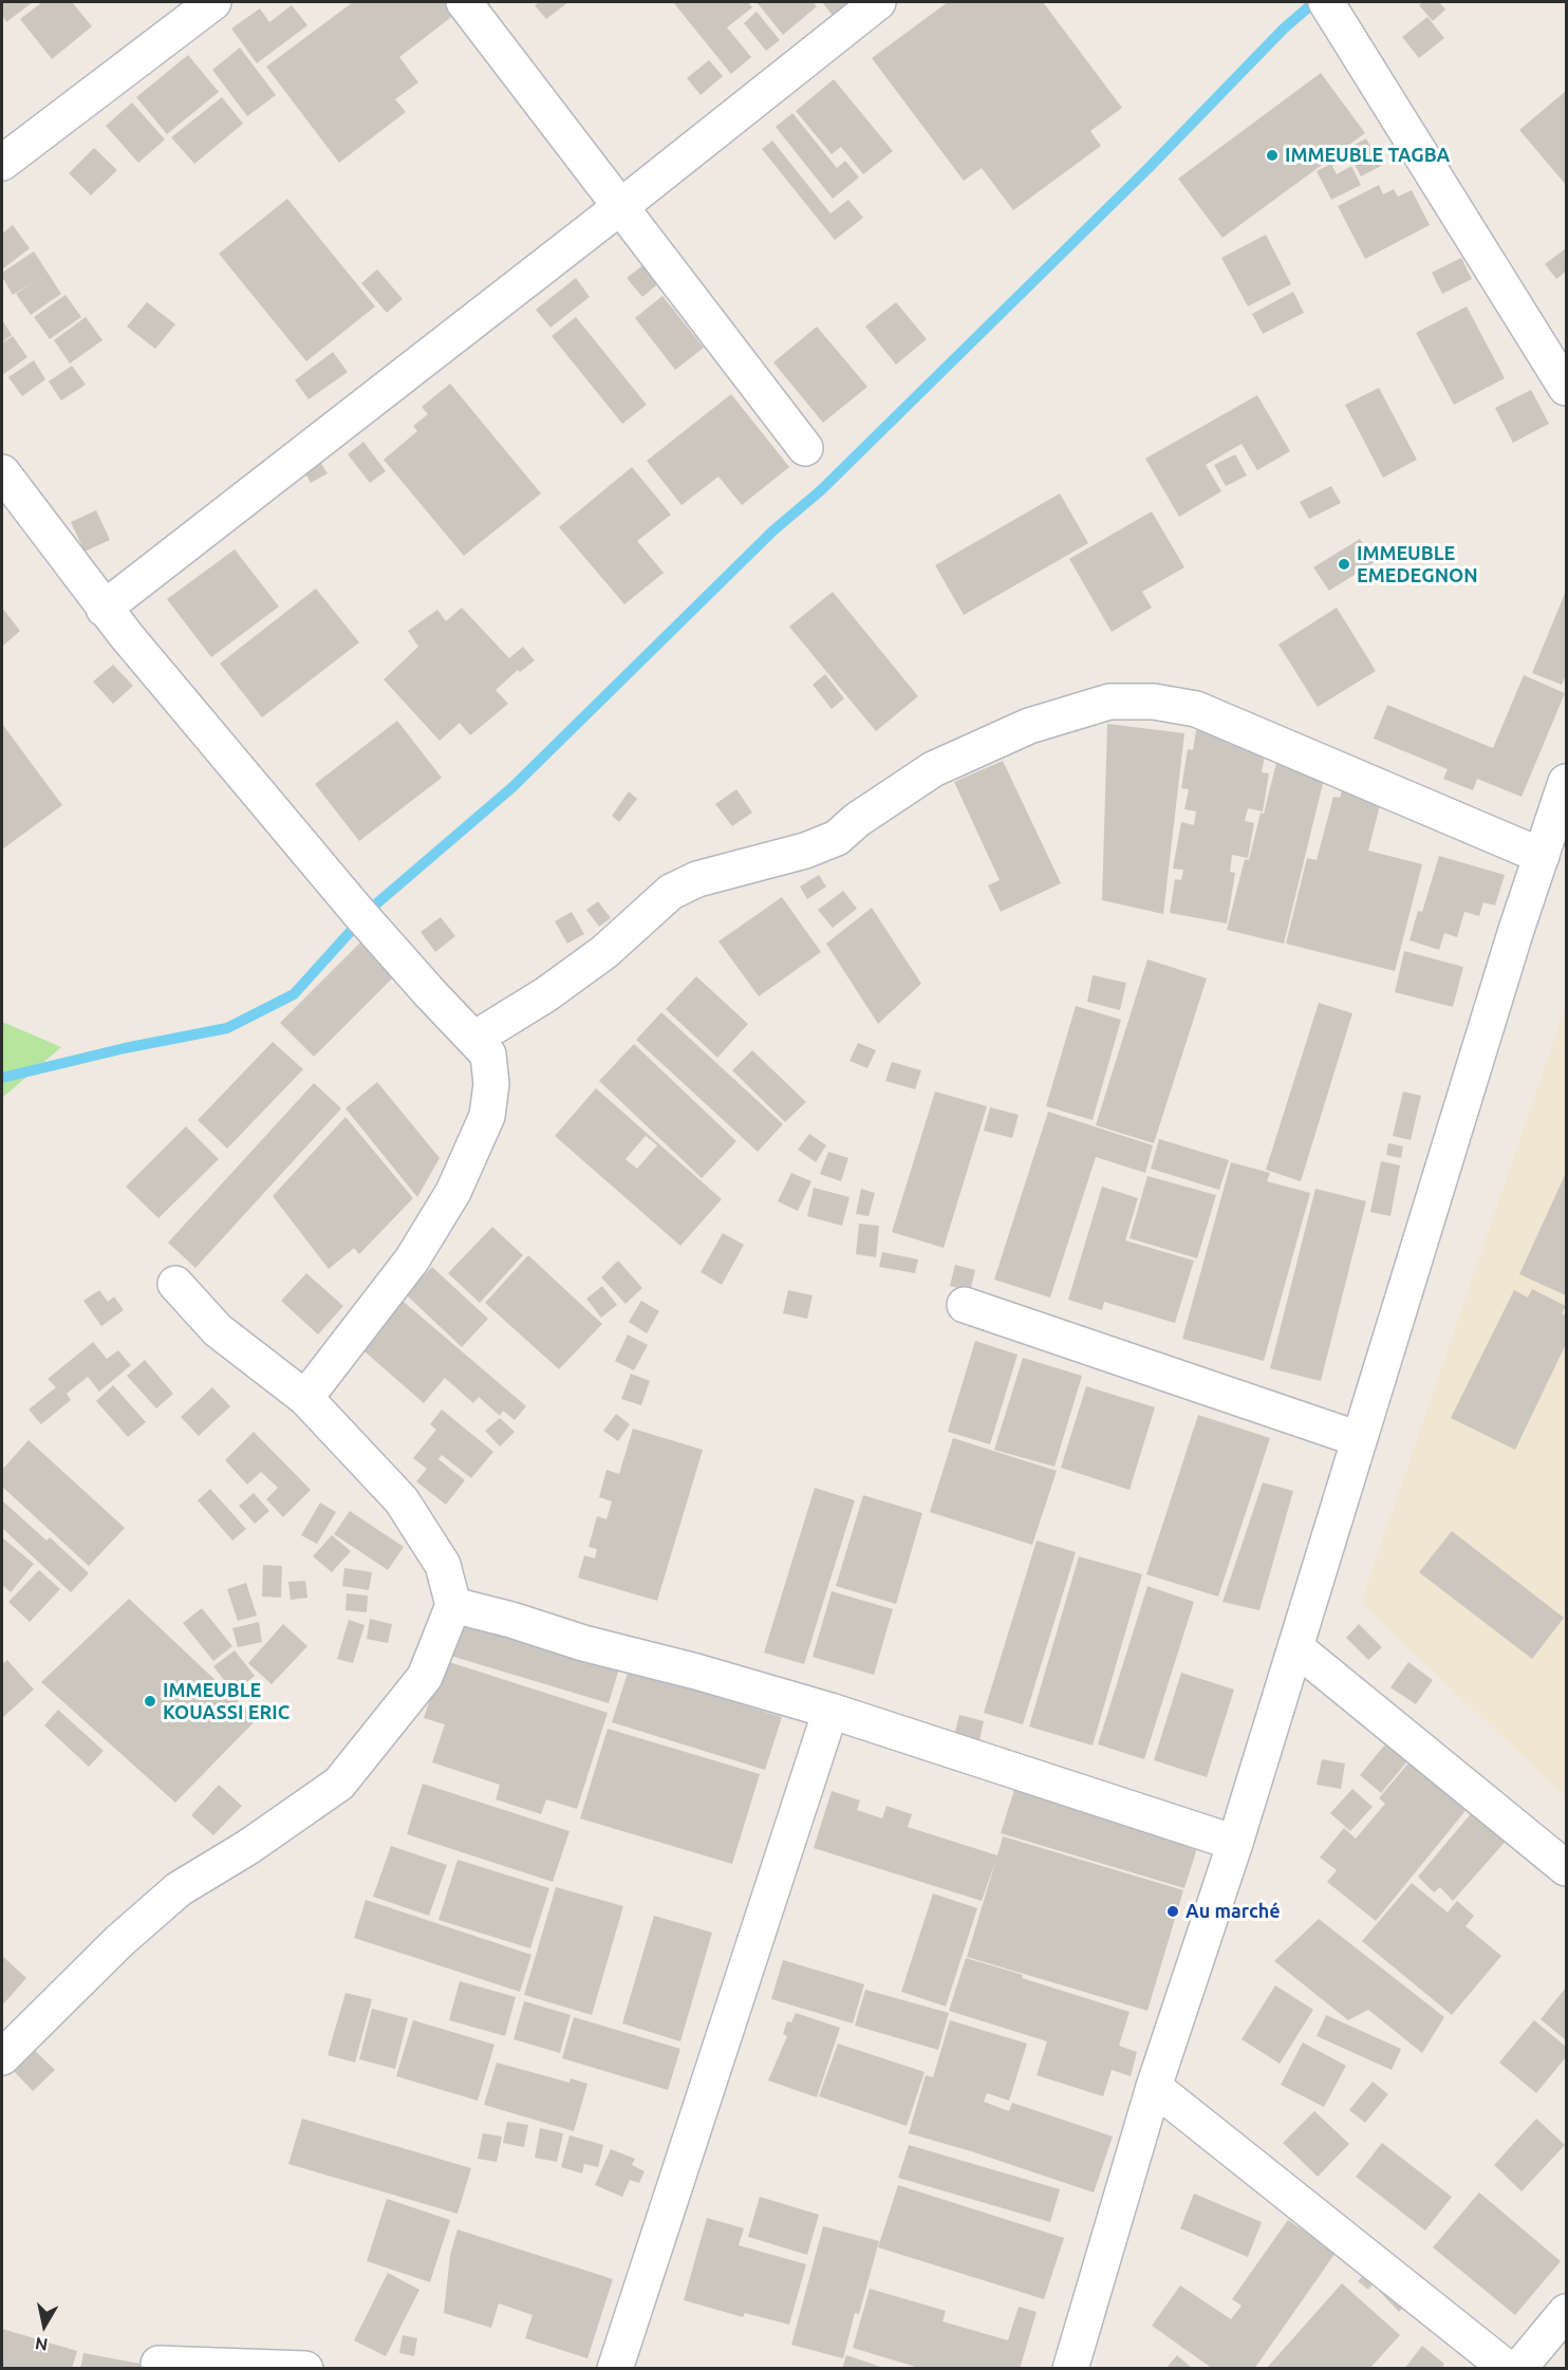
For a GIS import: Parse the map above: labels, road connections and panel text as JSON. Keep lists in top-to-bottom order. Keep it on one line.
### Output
{"places":["IMMEUBLE TAGBA","IMMEUBLE EMEDEGNON","IMMEUBLE KOUASSI ERIC","Au marché"],"north":"bottom"}
